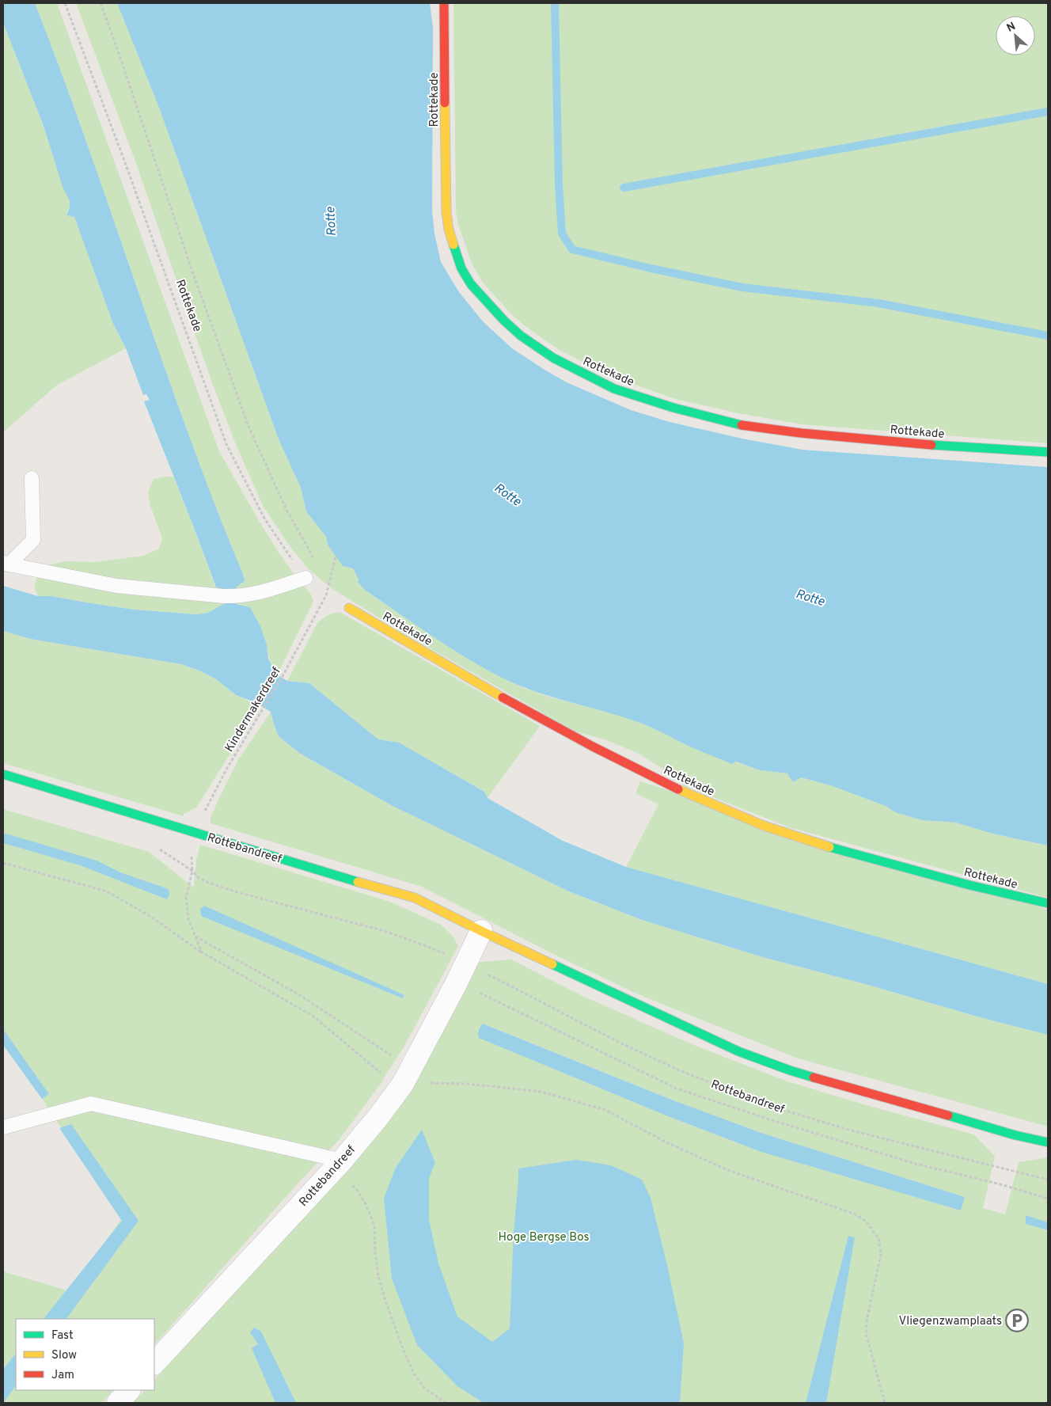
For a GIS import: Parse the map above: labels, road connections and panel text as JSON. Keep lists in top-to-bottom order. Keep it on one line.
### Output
{"streets":{"street":["Rottekade","Rottebandreef"],"path":["Kindermakerdreef"]},"crossings":[["Rottekade","Kindermakerdreef"],["Kindermakerdreef","Rottebandreef"]],"water":["Rotte"],"parks":["Hoge Bergse Bos"],"places":{"parking":["Vliegenzwamplaats"]},"legend":["Fast","Slow","Jam"],"north":"top left"}
